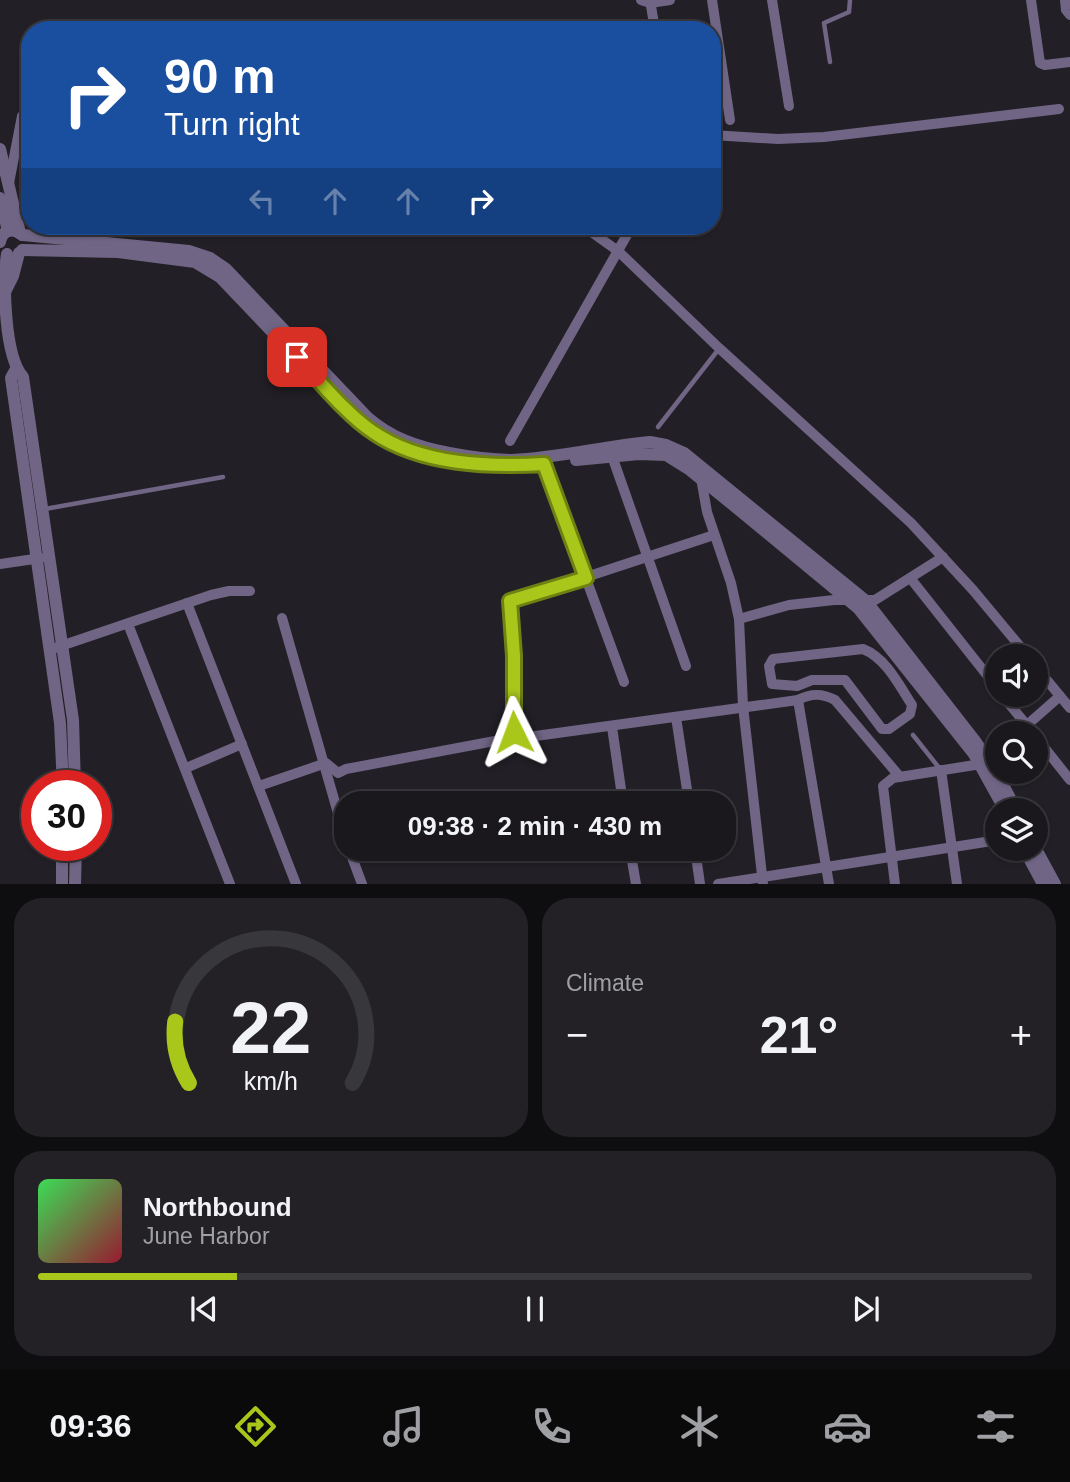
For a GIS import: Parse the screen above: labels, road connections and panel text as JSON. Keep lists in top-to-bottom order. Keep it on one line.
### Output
{"page":{"turn":["90 m","Turn right"],"limit":"30","trip":"09:38 · 2 min · 430 m","tile":"Climate","heat":["−","21°","+"],"song":["Northbound","June Harbor"],"tabs":"09:36","gauge":["22","km/h"]}}
